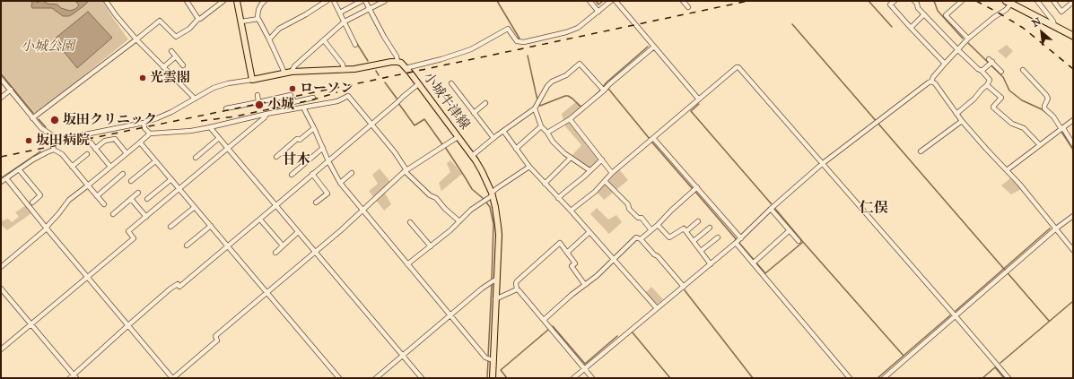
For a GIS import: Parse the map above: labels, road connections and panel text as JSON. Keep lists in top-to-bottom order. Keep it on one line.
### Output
{"streets":{"main road":["小城牛津線"]},"districts":["甘木","仁俣"],"parks":["小城公園"],"places":["光雲閣","ローソン","小城","坂田クリニック","坂田病院"],"north":"top left"}
